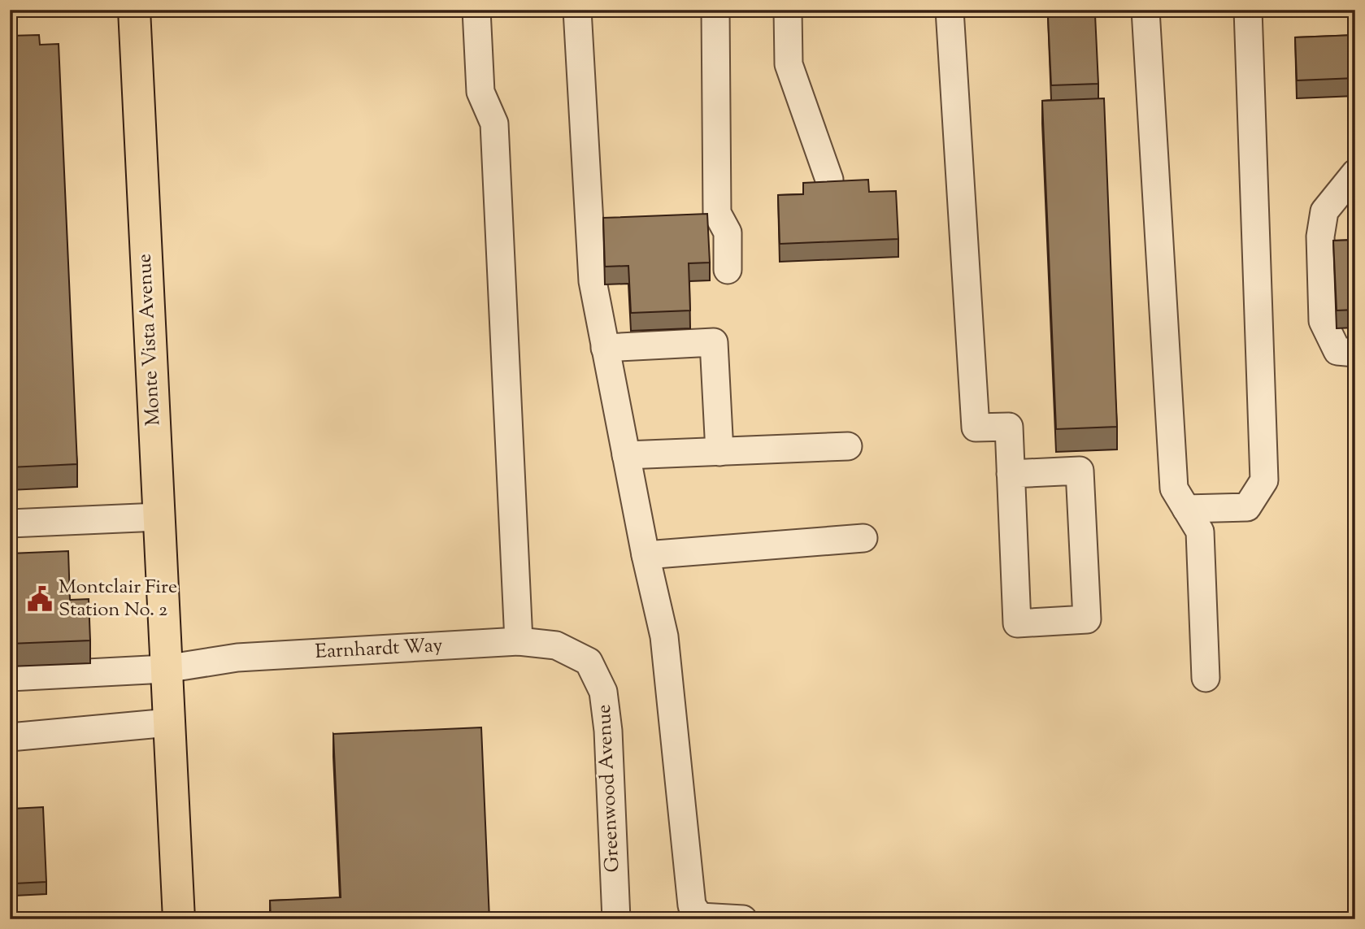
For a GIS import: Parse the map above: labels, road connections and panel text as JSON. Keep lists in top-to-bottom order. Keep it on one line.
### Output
{"streets":{"main road":["Monte Vista Avenue"],"street":["Earnhardt Way","Greenwood Avenue"]},"crossings":[["Monte Vista Avenue","Earnhardt Way"],["Earnhardt Way","Greenwood Avenue"]],"places":{"public building":["Montclair Fire Station No. 2"]}}
